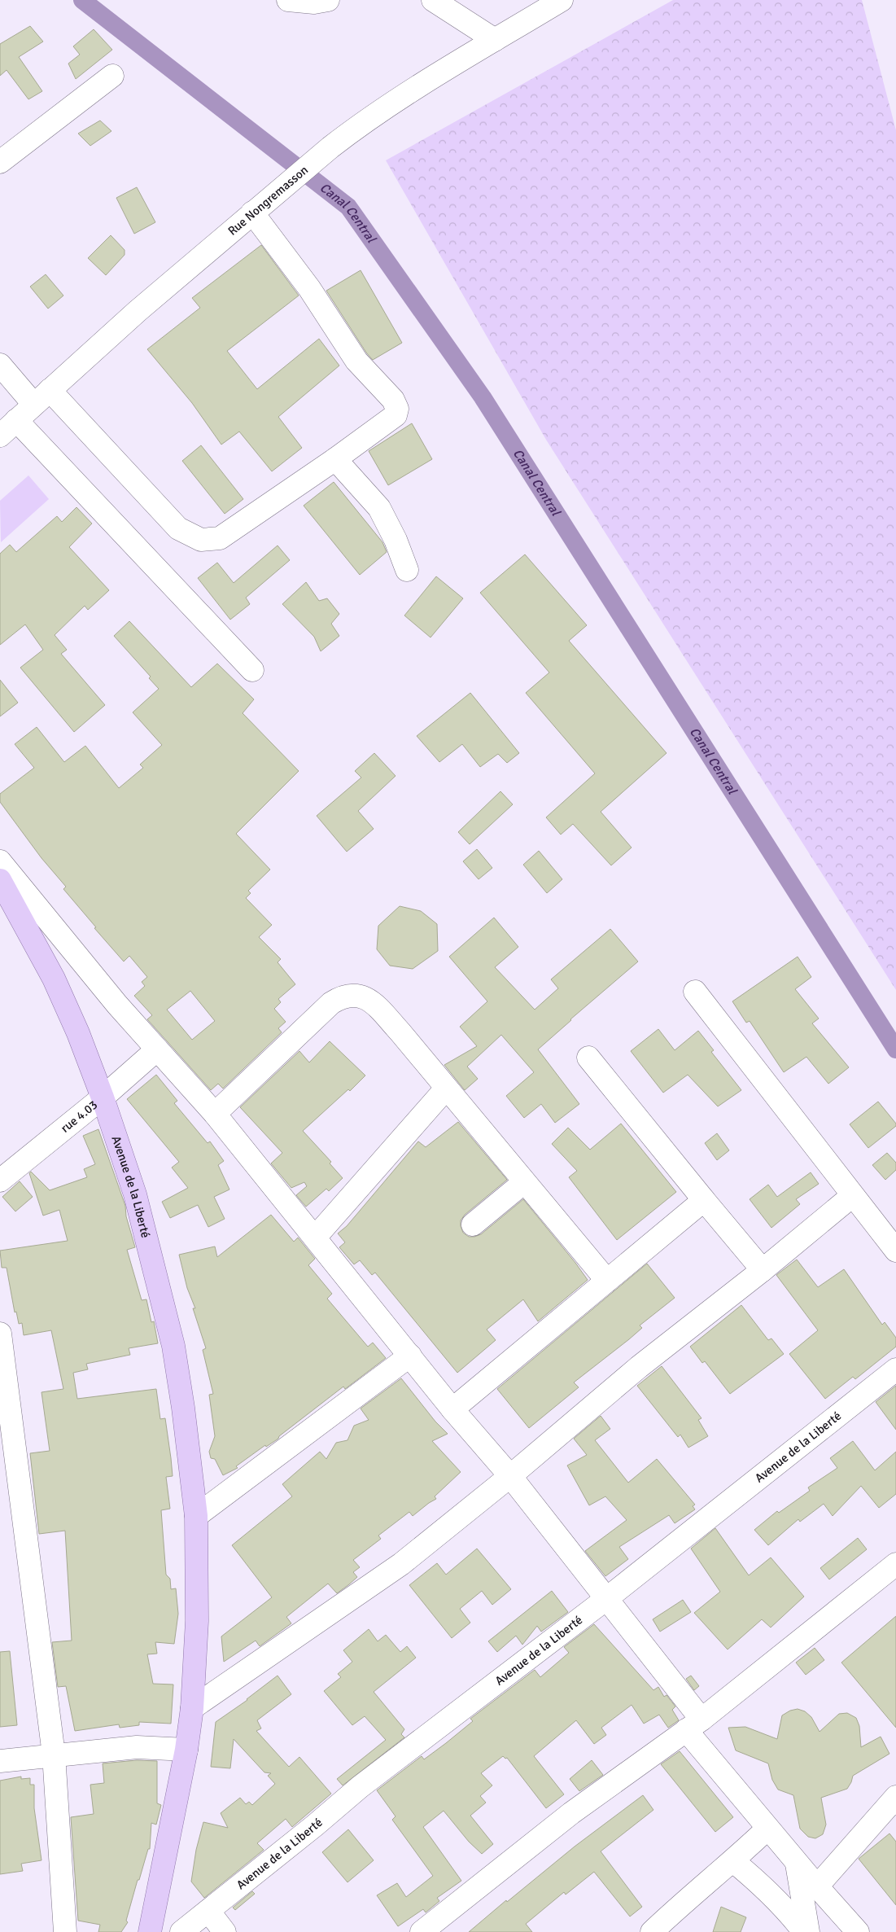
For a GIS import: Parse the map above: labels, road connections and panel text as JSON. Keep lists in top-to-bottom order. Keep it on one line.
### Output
{"streets":{"main road":["Avenue de la Liberté"],"street":["Rue Nongremasson","rue 4.03"]},"crossings":[["rue 4.03","Avenue de la Liberté"]],"water":["Canal Central"]}
